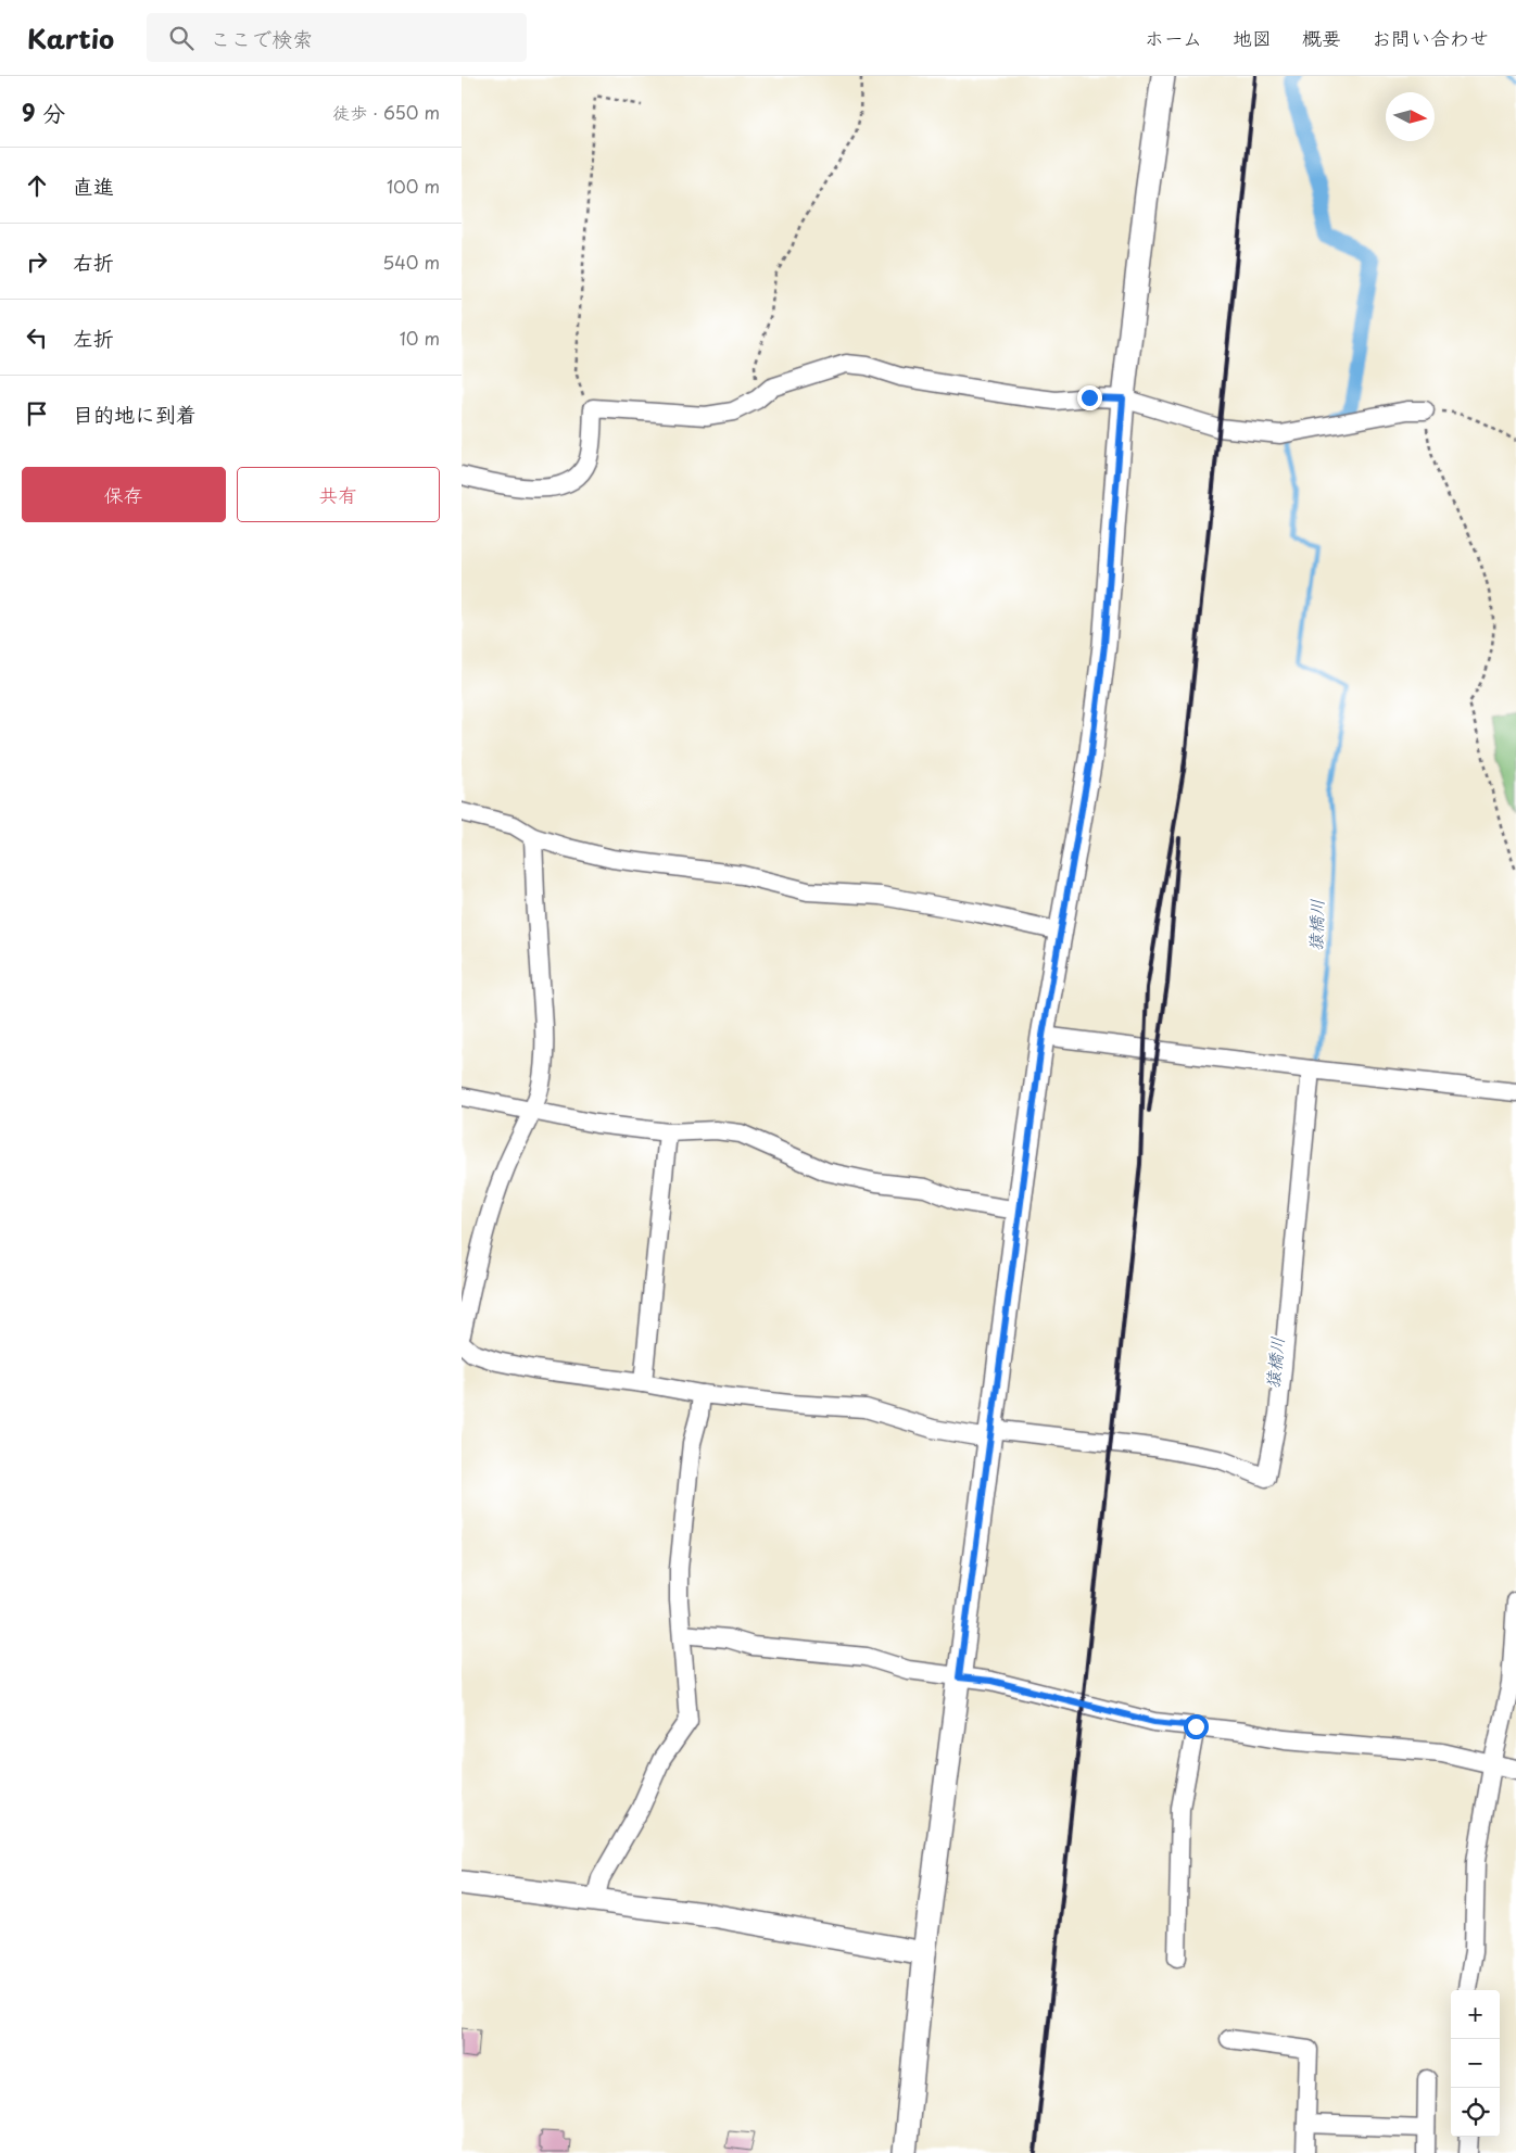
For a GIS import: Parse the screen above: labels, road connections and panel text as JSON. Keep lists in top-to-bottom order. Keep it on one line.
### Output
{"water":["猿橋川"],"north":"right","page":{"header":"Kartio","search":"ここで検索","nav":["ホーム","地図","概要","お問い合わせ"],"heading":["9 分","徒歩 · 650 m"],"list":[["直進","100 m"],["右折","540 m"],["左折","10 m"],"目的地に到着"],"buttons":["保存","共有"],"map_buttons":["+","−"]}}
